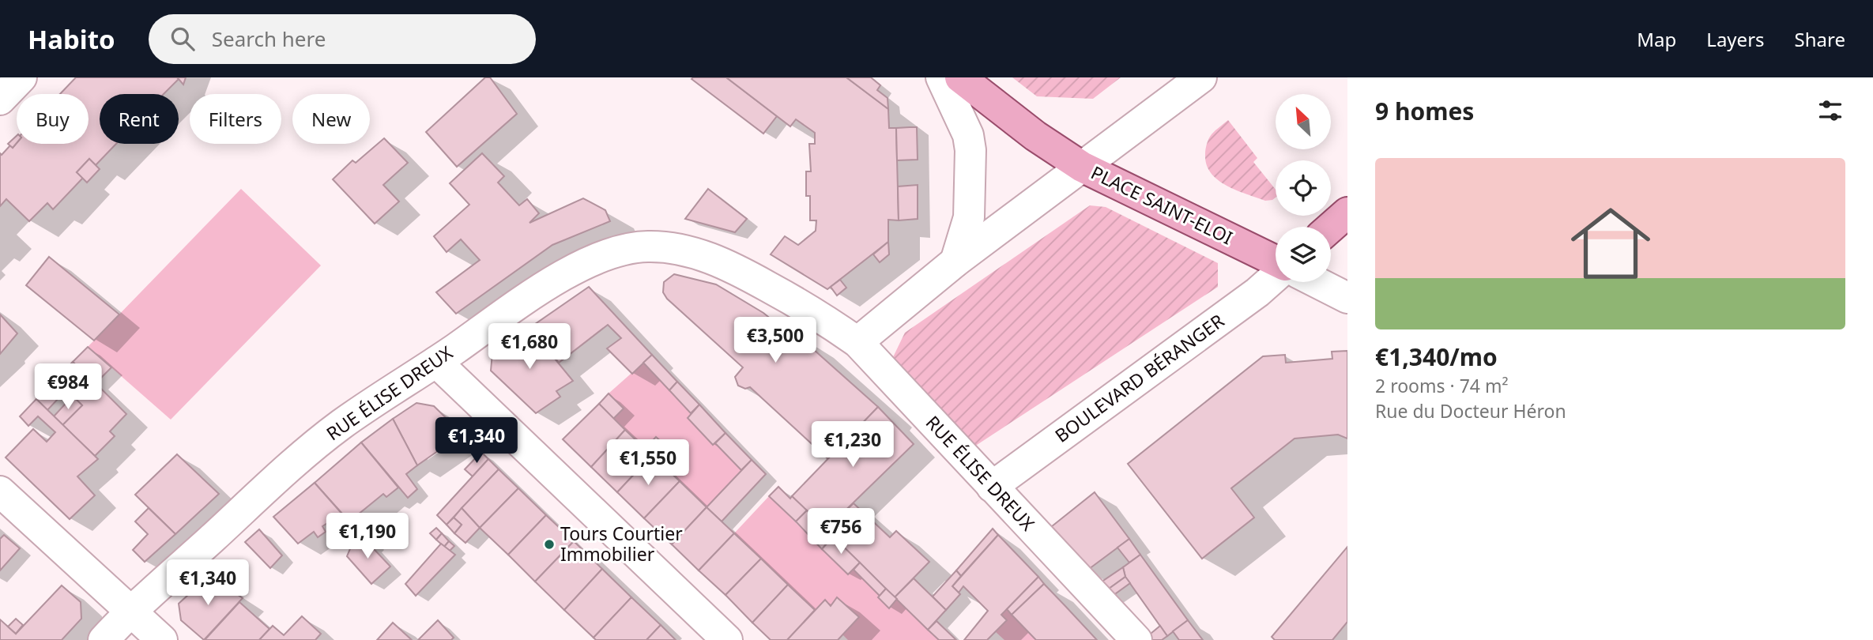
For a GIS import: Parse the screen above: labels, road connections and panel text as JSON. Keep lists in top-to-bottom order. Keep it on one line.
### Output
{"streets":{"main road":["PLACE SAINT-ELOI"],"street":["BOULEVARD BÉRANGER","RUE ÉLISE DREUX"]},"crossings":[["BOULEVARD BÉRANGER","RUE ÉLISE DREUX"]],"places":["Tours Courtier Immobilier"],"north":"top left","page":{"header":"Habito","search":"Search here","nav":["Map","Layers","Share"],"heading":"9 homes","chip":["Buy","Rent","Filters","New"],"list":[{"name":"€1,340/mo","note":"2 rooms · 74 m² · Rue du Docteur Héron"}],"price":["€3,500","€1,680","€984","€1,340","€1,230","€1,550","€756","€1,190","€1,340"]}}
